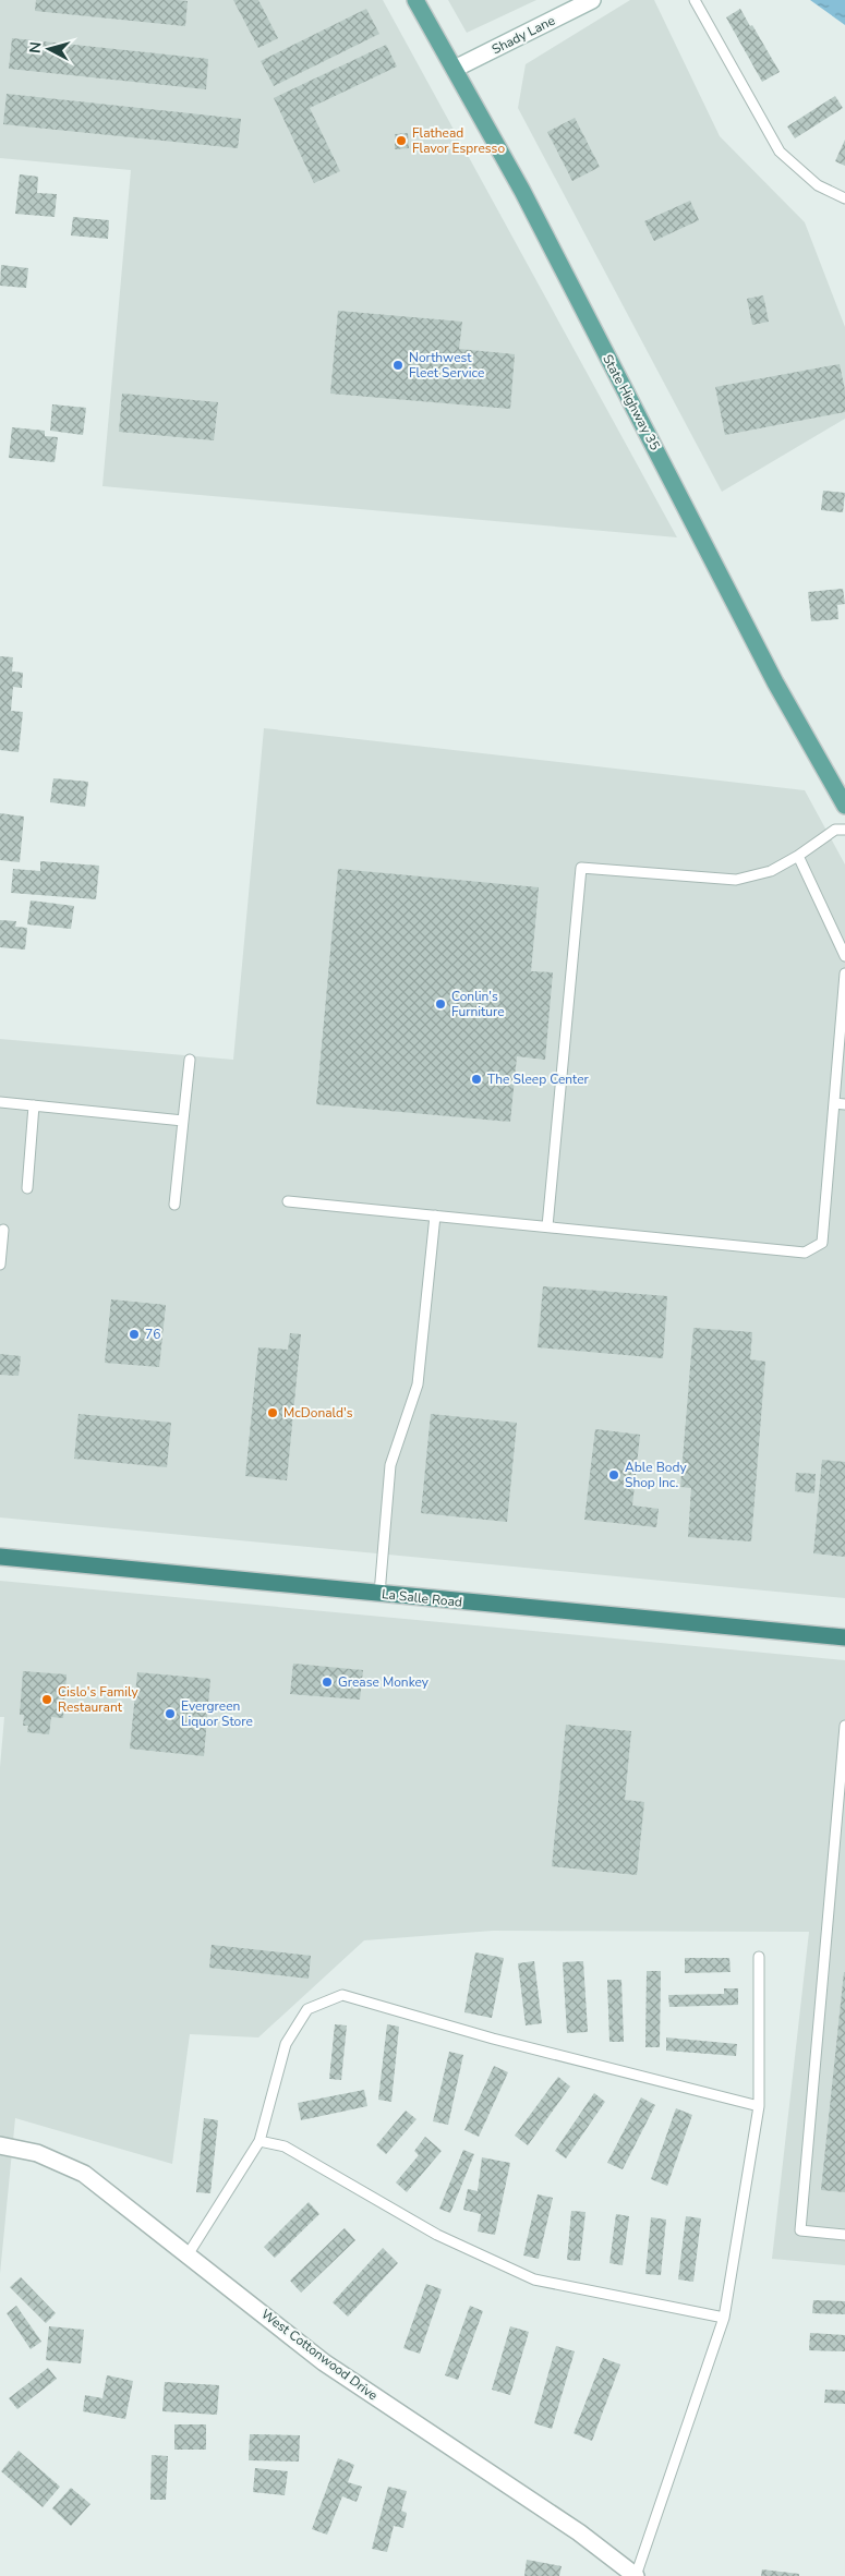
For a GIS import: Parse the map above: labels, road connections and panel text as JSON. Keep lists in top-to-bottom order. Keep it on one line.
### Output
{"streets":{"highway":["La Salle Road"],"main road":["State Highway 35"],"street":["Shady Lane","West Cottonwood Drive"]},"crossings":[["Shady Lane","State Highway 35"]],"places":["Flathead Flavor Espresso","Northwest Fleet Service","Conlin's Furniture","The Sleep Center","76","McDonald's","Able Body Shop Inc.","Grease Monkey","Cislo's Family Restaurant","Evergreen Liquor Store"],"north":"left"}
